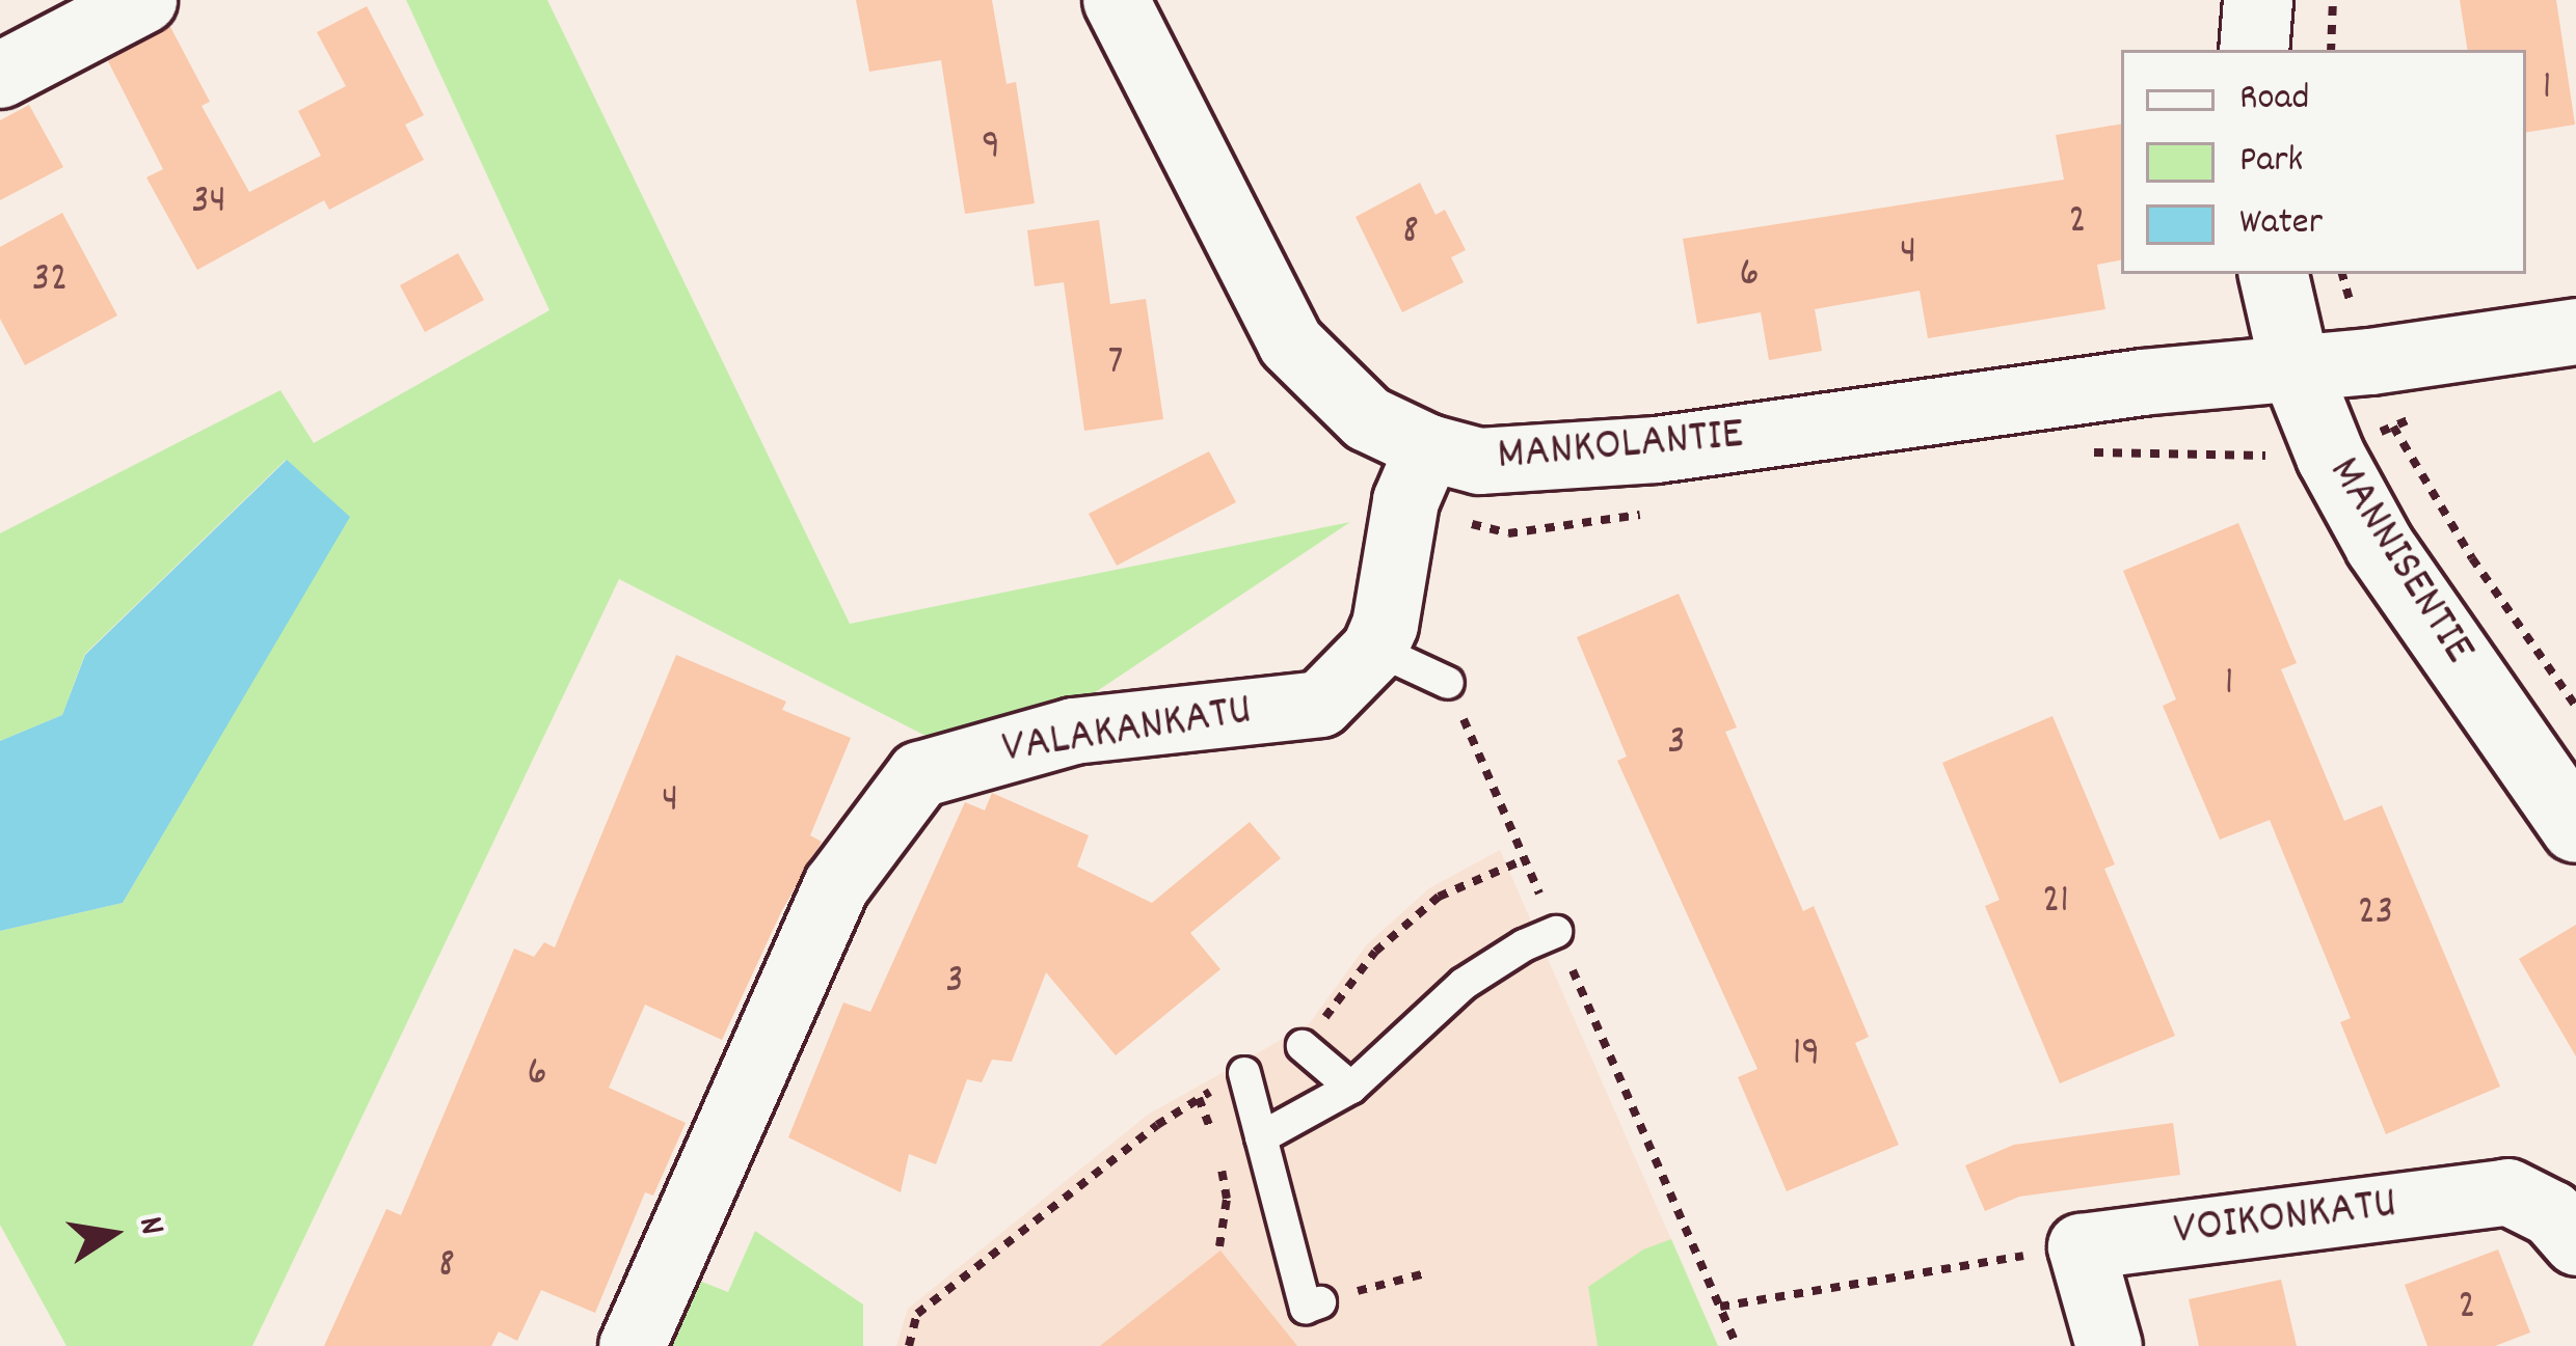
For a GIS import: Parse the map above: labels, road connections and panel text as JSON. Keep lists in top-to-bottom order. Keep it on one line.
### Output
{"streets":{"street":["MANKOLANTIE","MANNISENTIE","VALAKANKATU","VOIKONKATU"]},"crossings":[["MANKOLANTIE","MANNISENTIE"],["MANKOLANTIE","VALAKANKATU"]],"house_numbers":["1","9","34","2","8","4","6","32","7","1","3","4","21","23","3","19","6","8","2"],"legend":["Road","Park","Water"],"north":"right"}
